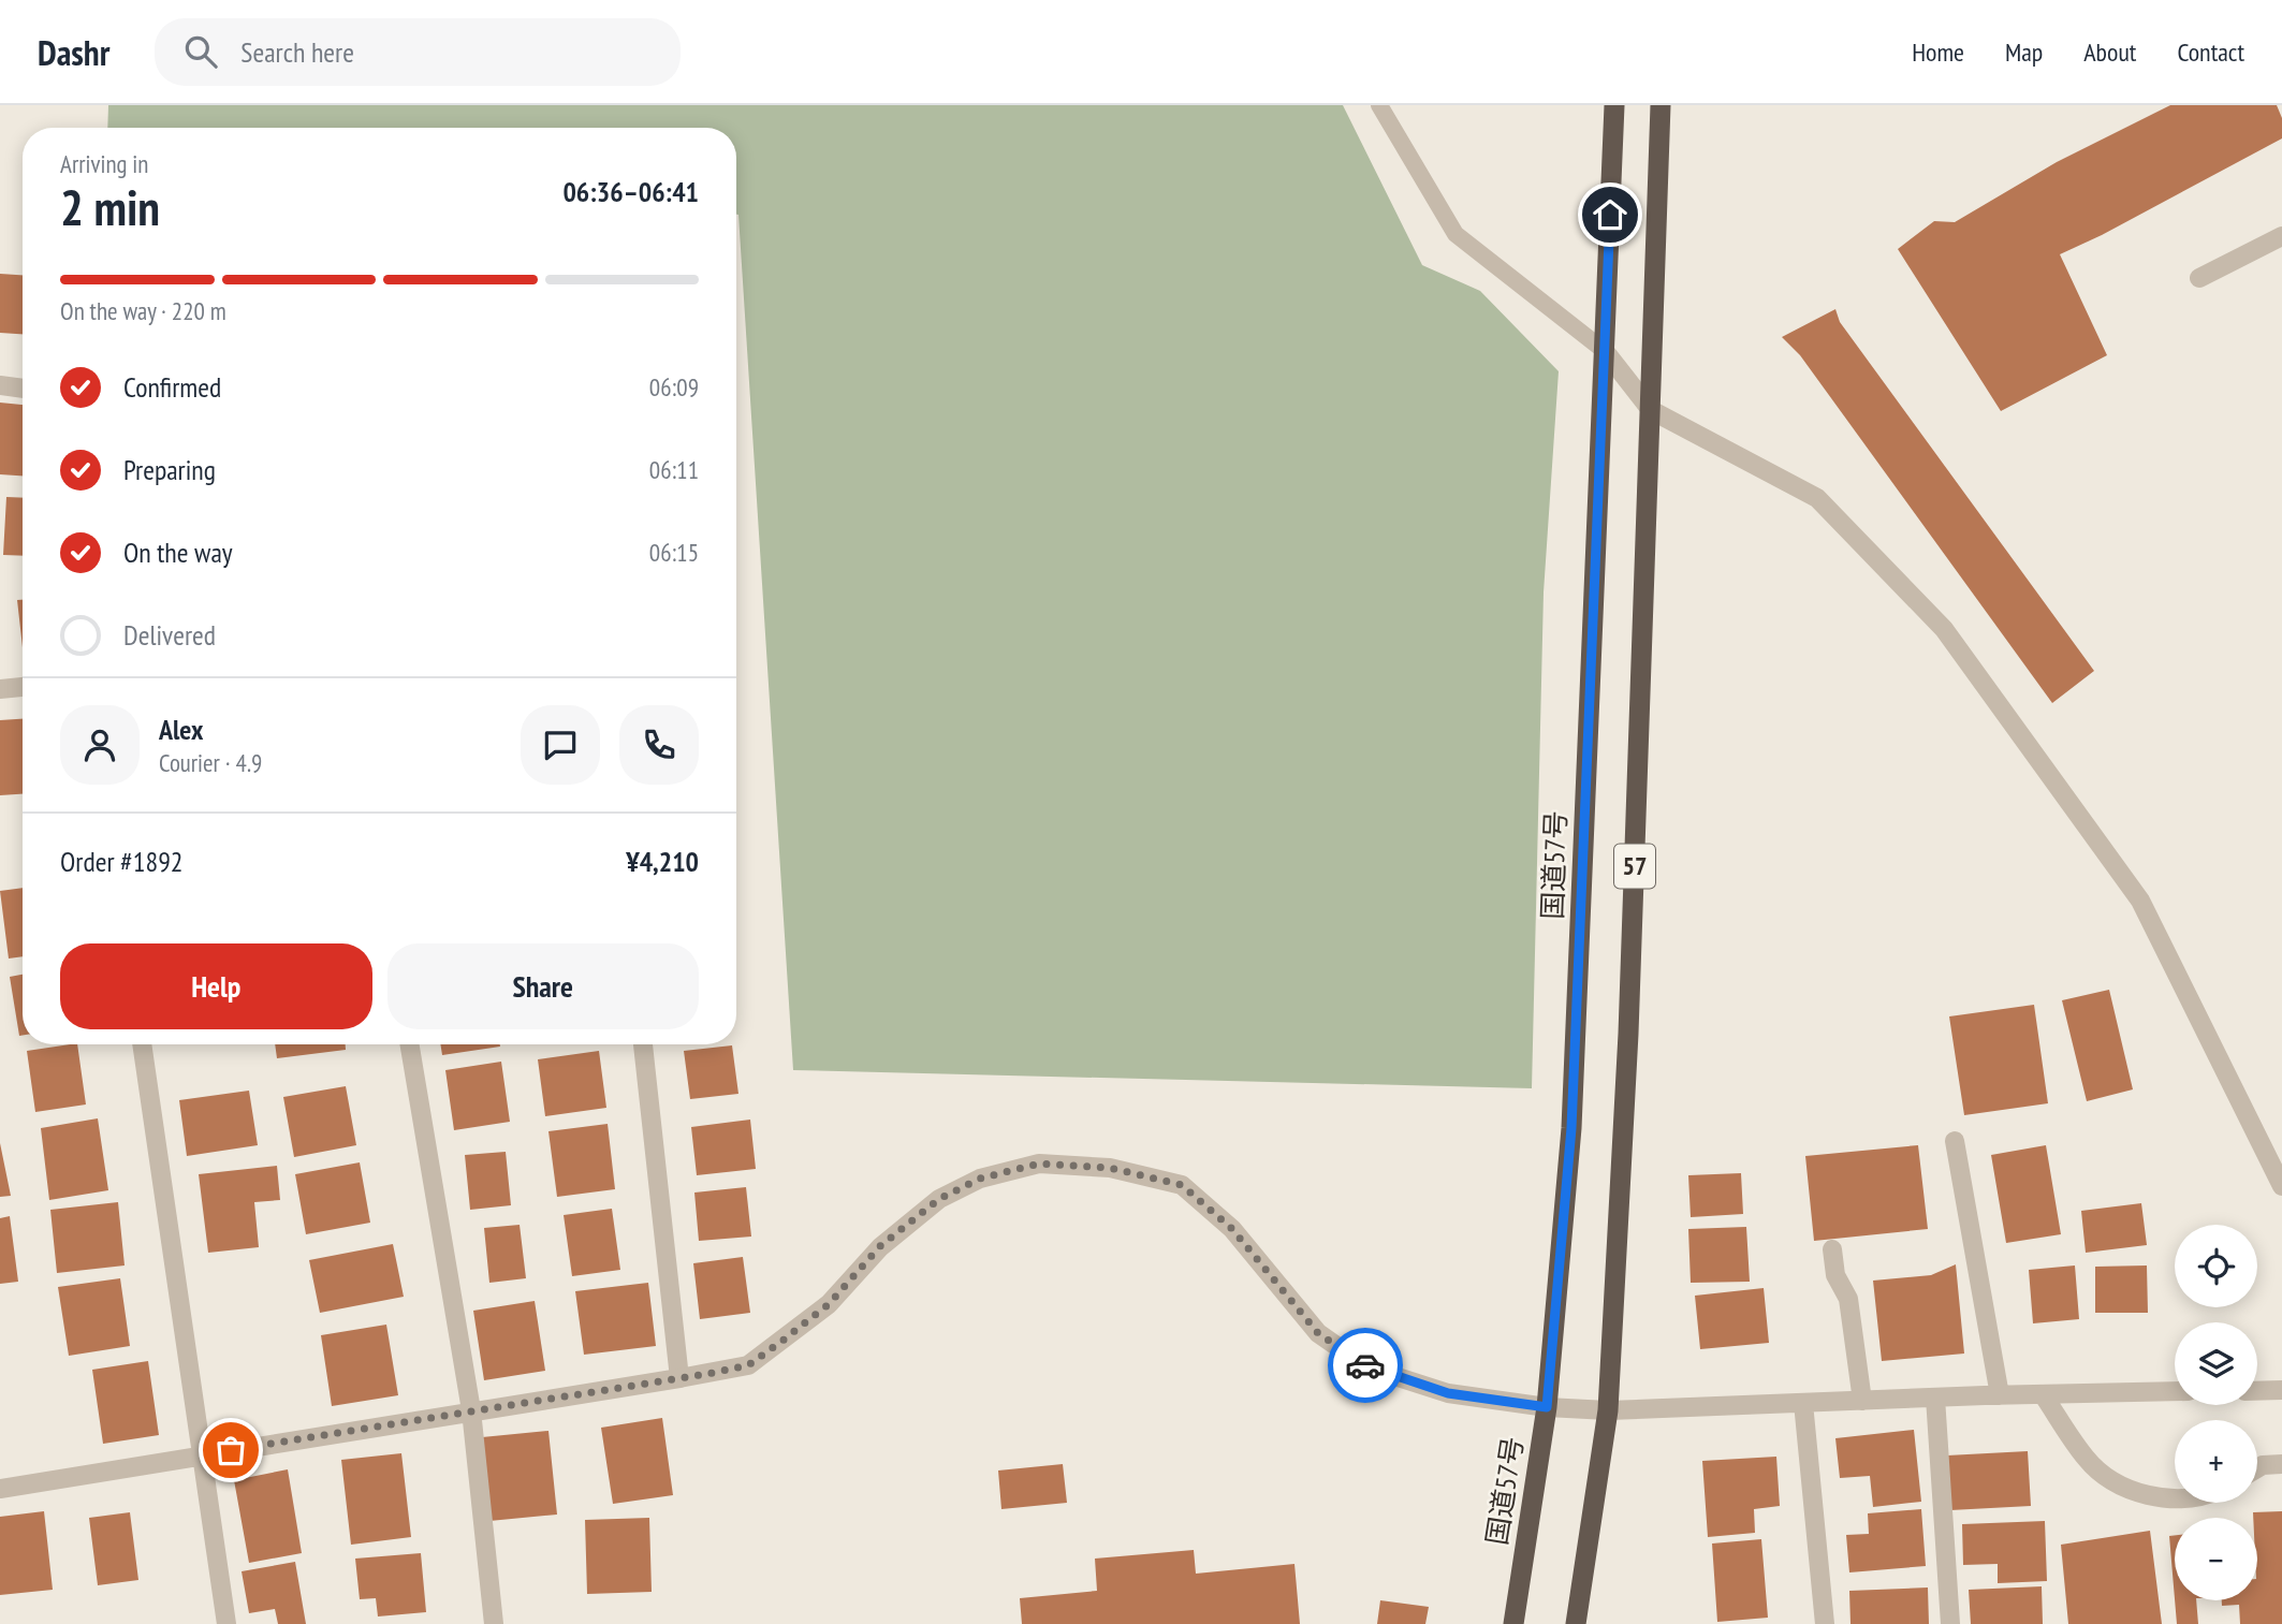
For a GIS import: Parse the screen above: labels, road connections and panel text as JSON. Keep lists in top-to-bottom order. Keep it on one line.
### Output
{"streets":{"highway":["国道57号","57"]},"page":{"header":"Dashr","search":"Search here","nav":["Home","Map","About","Contact"],"heading":["2 min","Arriving in","06:36–06:41"],"panel":["Alex","Courier · 4.9","Order #1892","¥4,210"],"bar":"On the way · 220 m","list":[["Confirmed","06:09"],["Preparing","06:11"],["On the way","06:15"],"Delivered"],"buttons":["Help","Share"],"map_buttons":["+","−"]}}
